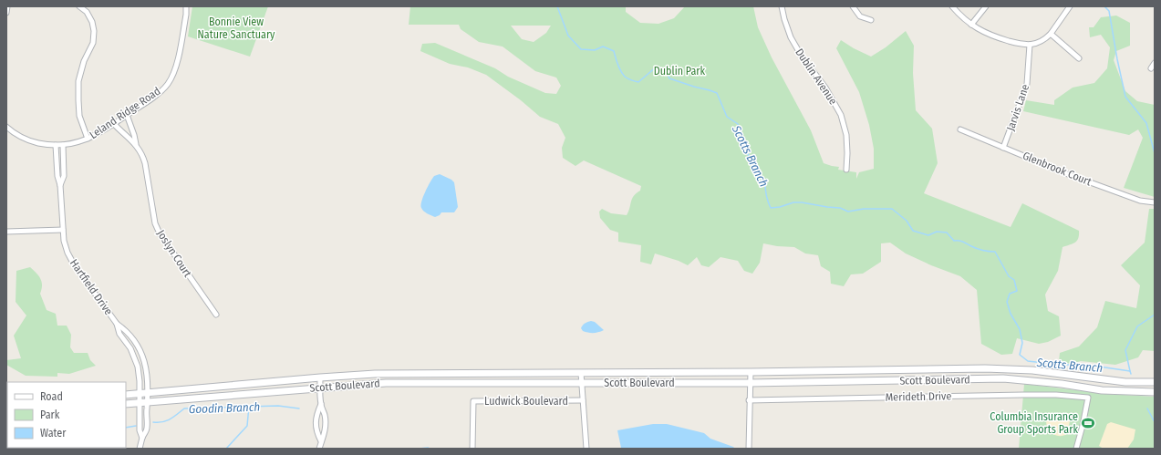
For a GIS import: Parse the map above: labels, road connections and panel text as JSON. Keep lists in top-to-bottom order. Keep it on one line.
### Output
{"streets":{"main road":["Scott Boulevard"],"street":["Dublin Avenue","Jarvis Lane","Leland Ridge Road","Glenbrook Court","Joslyn Court","Hartfield Drive","Merideth Drive","Ludwick Boulevard"]},"crossings":[["Jarvis Lane","Glenbrook Court"],["Leland Ridge Road","Joslyn Court"],["Leland Ridge Road","Hartfield Drive"],["Hartfield Drive","Scott Boulevard"]],"water":["Scotts Branch","Goodin Branch"],"parks":["Bonnie View Nature Sanctuary","Dublin Park"],"places":{"sports":["Columbia Insurance Group Sports Park"]},"legend":["Road","Park","Water"]}
